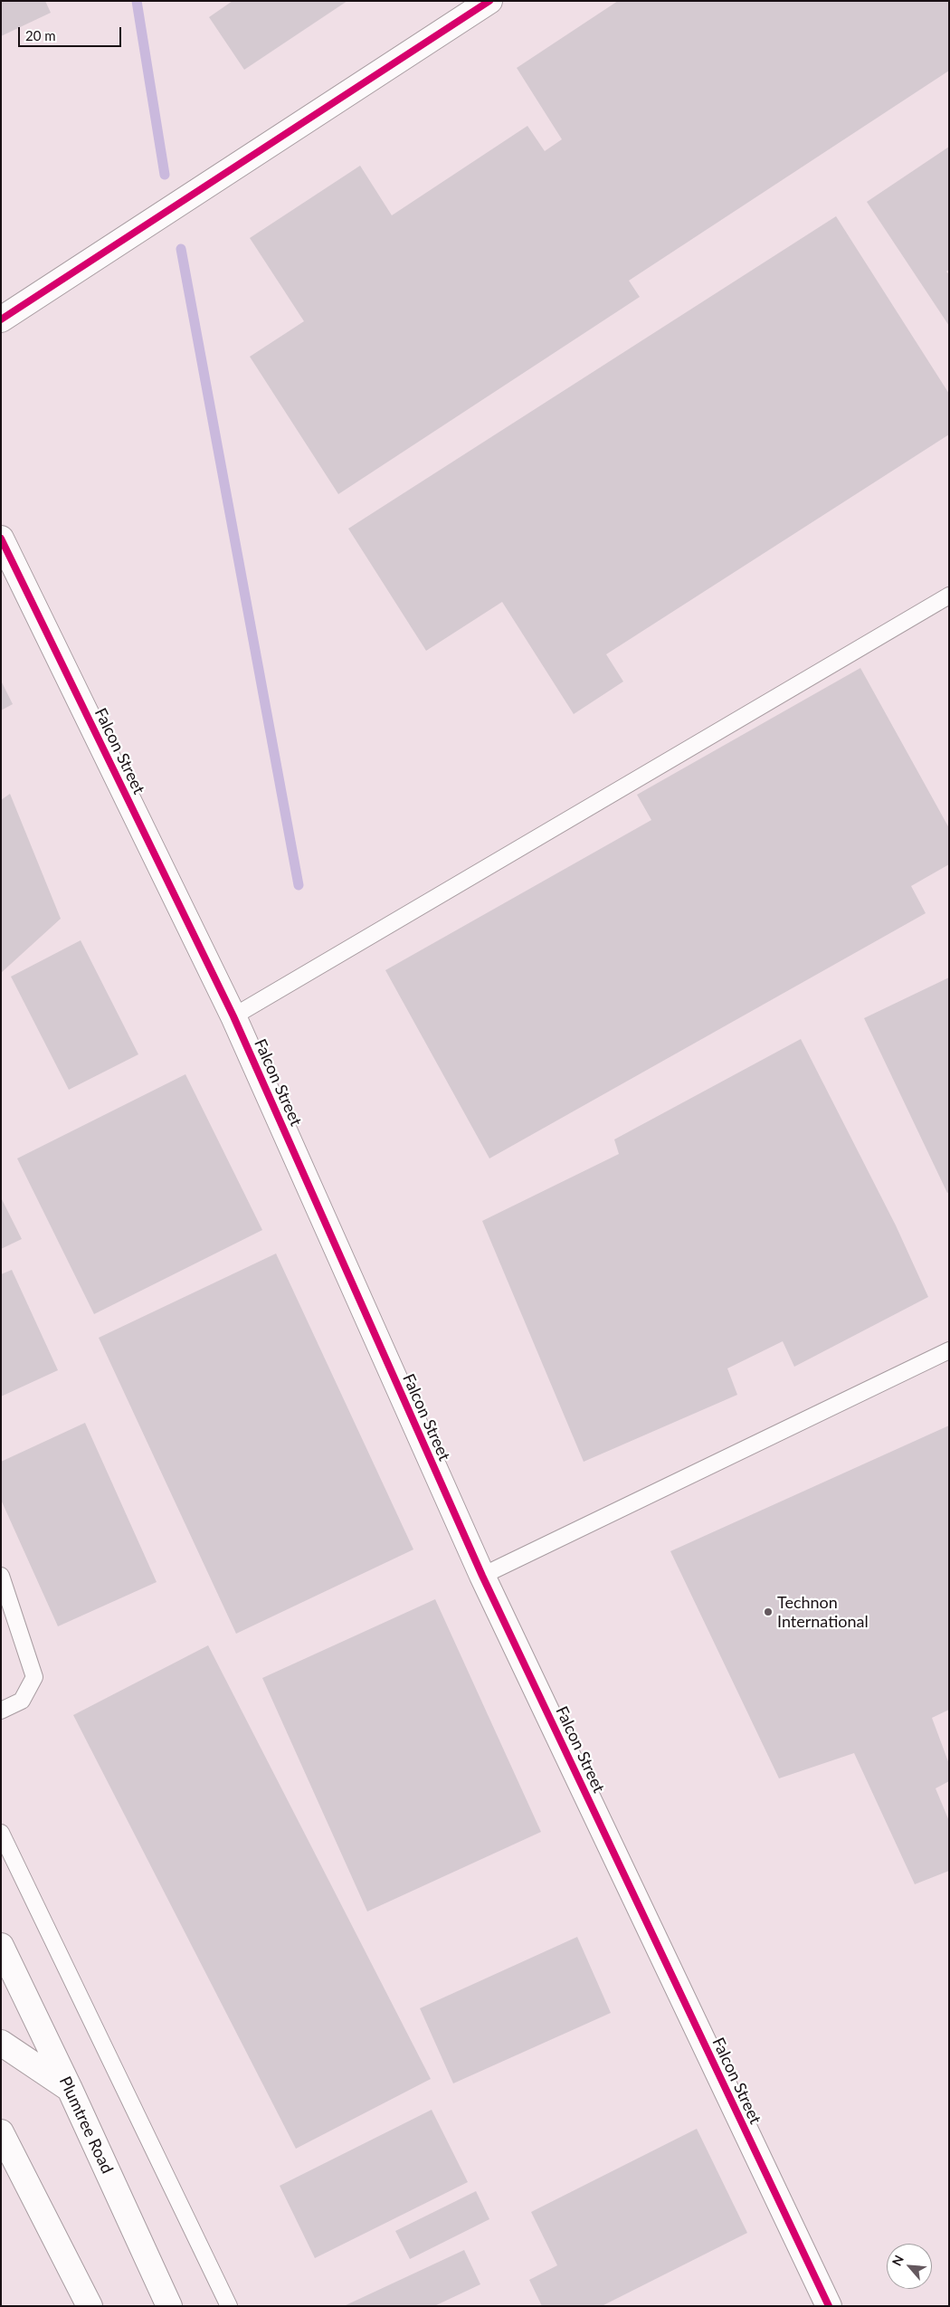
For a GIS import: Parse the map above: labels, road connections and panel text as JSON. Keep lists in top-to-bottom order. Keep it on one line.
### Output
{"streets":{"main road":["Falcon Street","Plumtree Road"]},"places":["Technon International"],"scale_bar":"20 m","north":"top left"}
